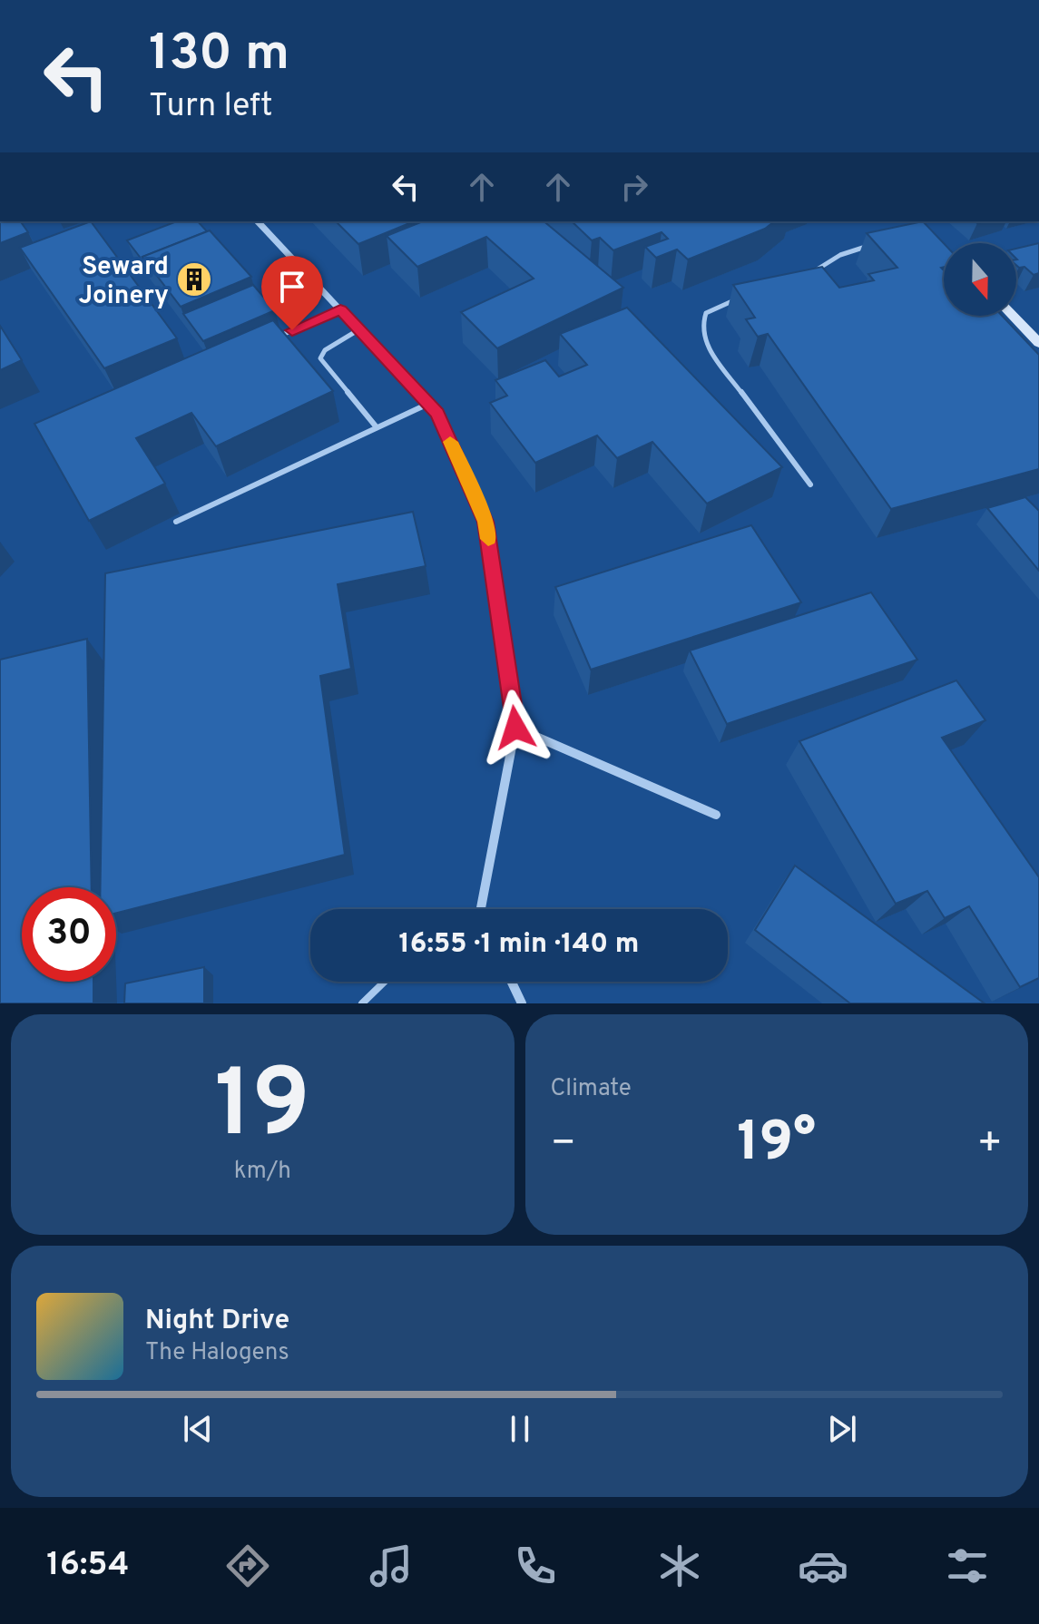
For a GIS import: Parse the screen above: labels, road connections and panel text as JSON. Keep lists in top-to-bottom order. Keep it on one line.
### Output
{"places":{"building":["Seward Joinery"]},"north":"bottom","page":{"turn":["130 m","Turn left"],"limit":"30","trip":"16:55 · 1 min · 140 m","tile":[["19","km/h"],"Climate"],"heat":["−","19°","+"],"song":["Night Drive","The Halogens"],"tabs":"16:54"}}
